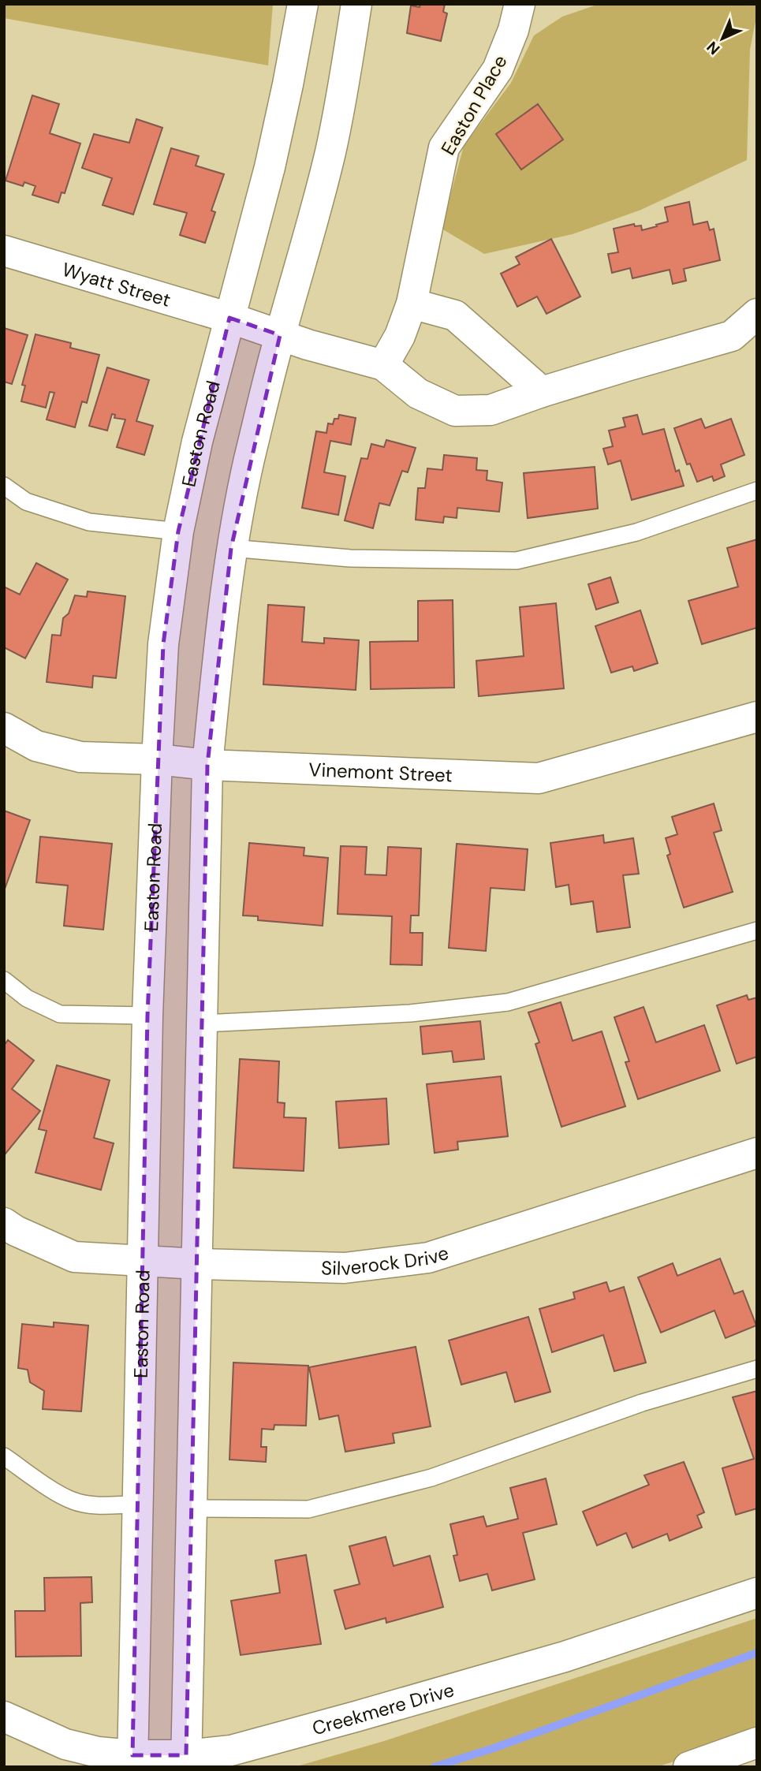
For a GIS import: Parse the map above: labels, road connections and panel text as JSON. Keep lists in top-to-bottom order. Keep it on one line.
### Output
{"streets":{"street":["Easton Place","Wyatt Street","Easton Road","Vinemont Street","Silverock Drive","Creekmere Drive"]},"crossings":[["Wyatt Street","Easton Road"],["Easton Road","Vinemont Street"],["Easton Road","Silverock Drive"],["Easton Road","Creekmere Drive"]],"north":"bottom left"}
